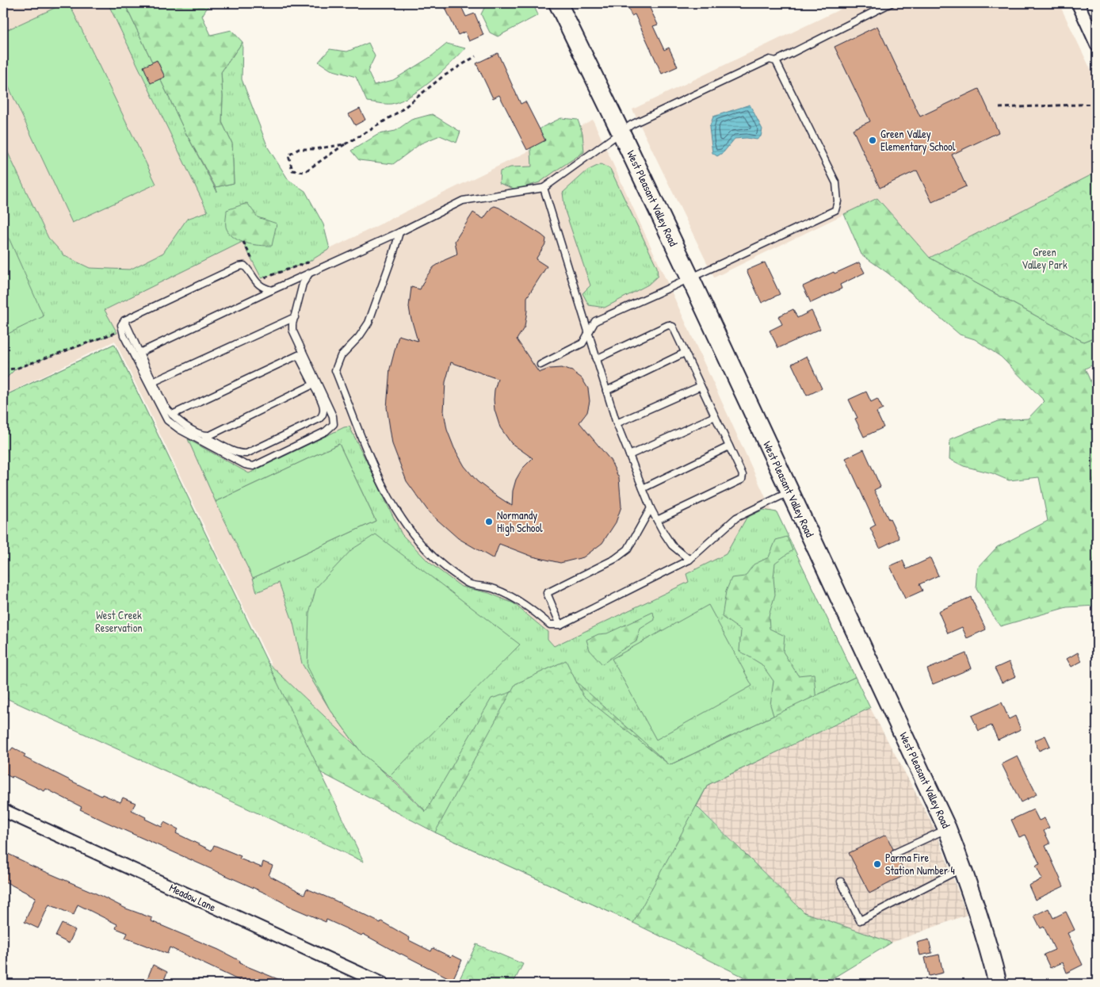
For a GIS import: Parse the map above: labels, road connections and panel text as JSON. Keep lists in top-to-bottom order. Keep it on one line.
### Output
{"streets":{"main road":["West Pleasant Valley Road"],"street":["Meadow Lane"]},"parks":["Green Valley Park","West Creek Reservation"],"places":["Green Valley Elementary School","Normandy High School","Parma Fire Station Number 4"]}
